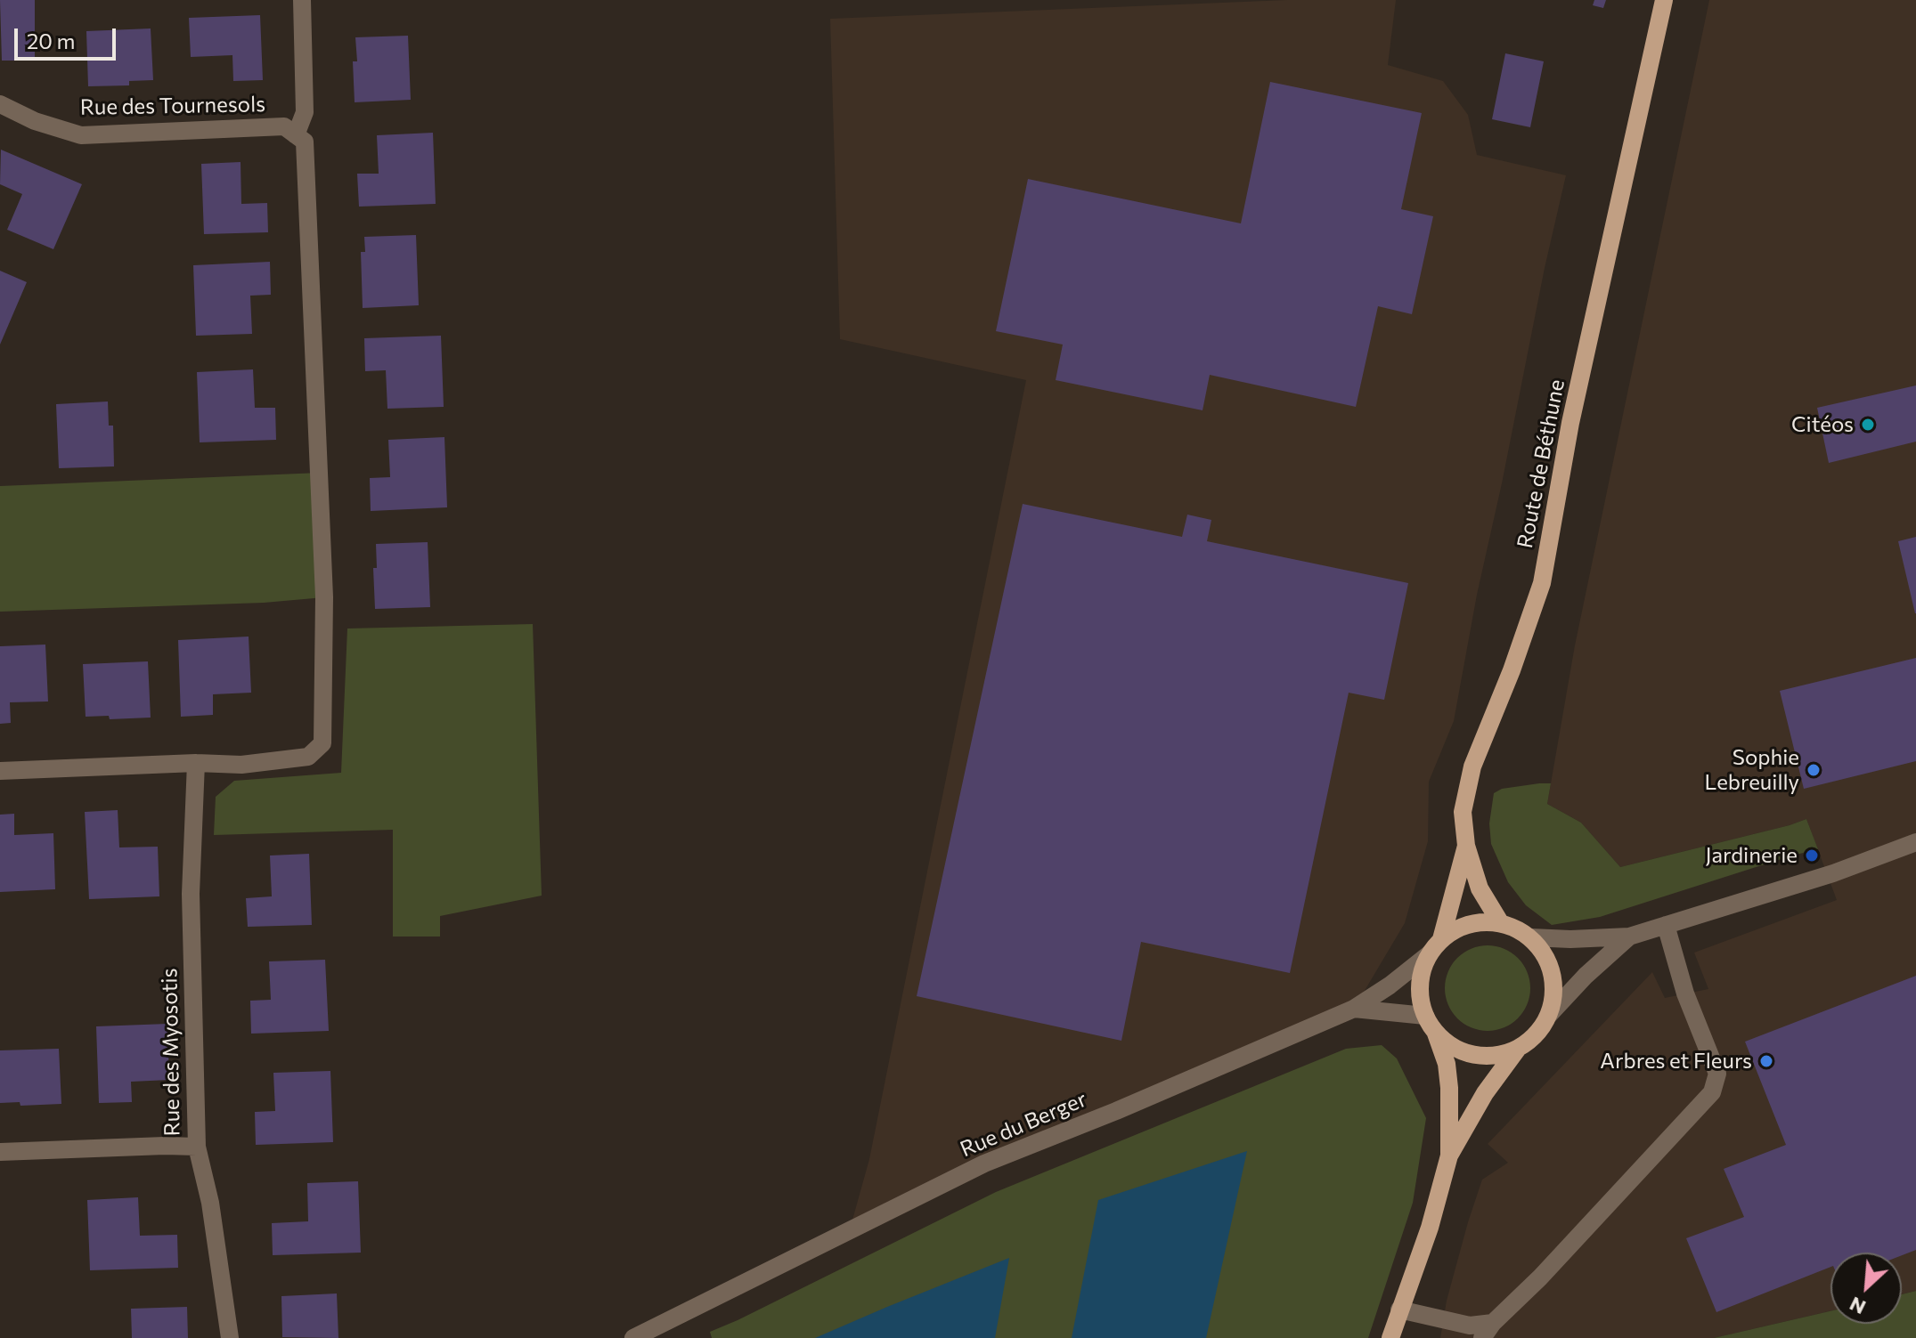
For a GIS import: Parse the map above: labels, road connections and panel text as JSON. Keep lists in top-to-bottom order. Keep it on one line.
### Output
{"streets":{"main road":["Route de Béthune"],"street":["Rue des Tournesols","Rue des Myosotis","Rue du Berger"]},"crossings":[["Route de Béthune","Rue du Berger"]],"places":["Citéos","Sophie Lebreuilly","Jardinerie","Arbres et Fleurs"],"scale_bar":"20 m","north":"bottom left"}
